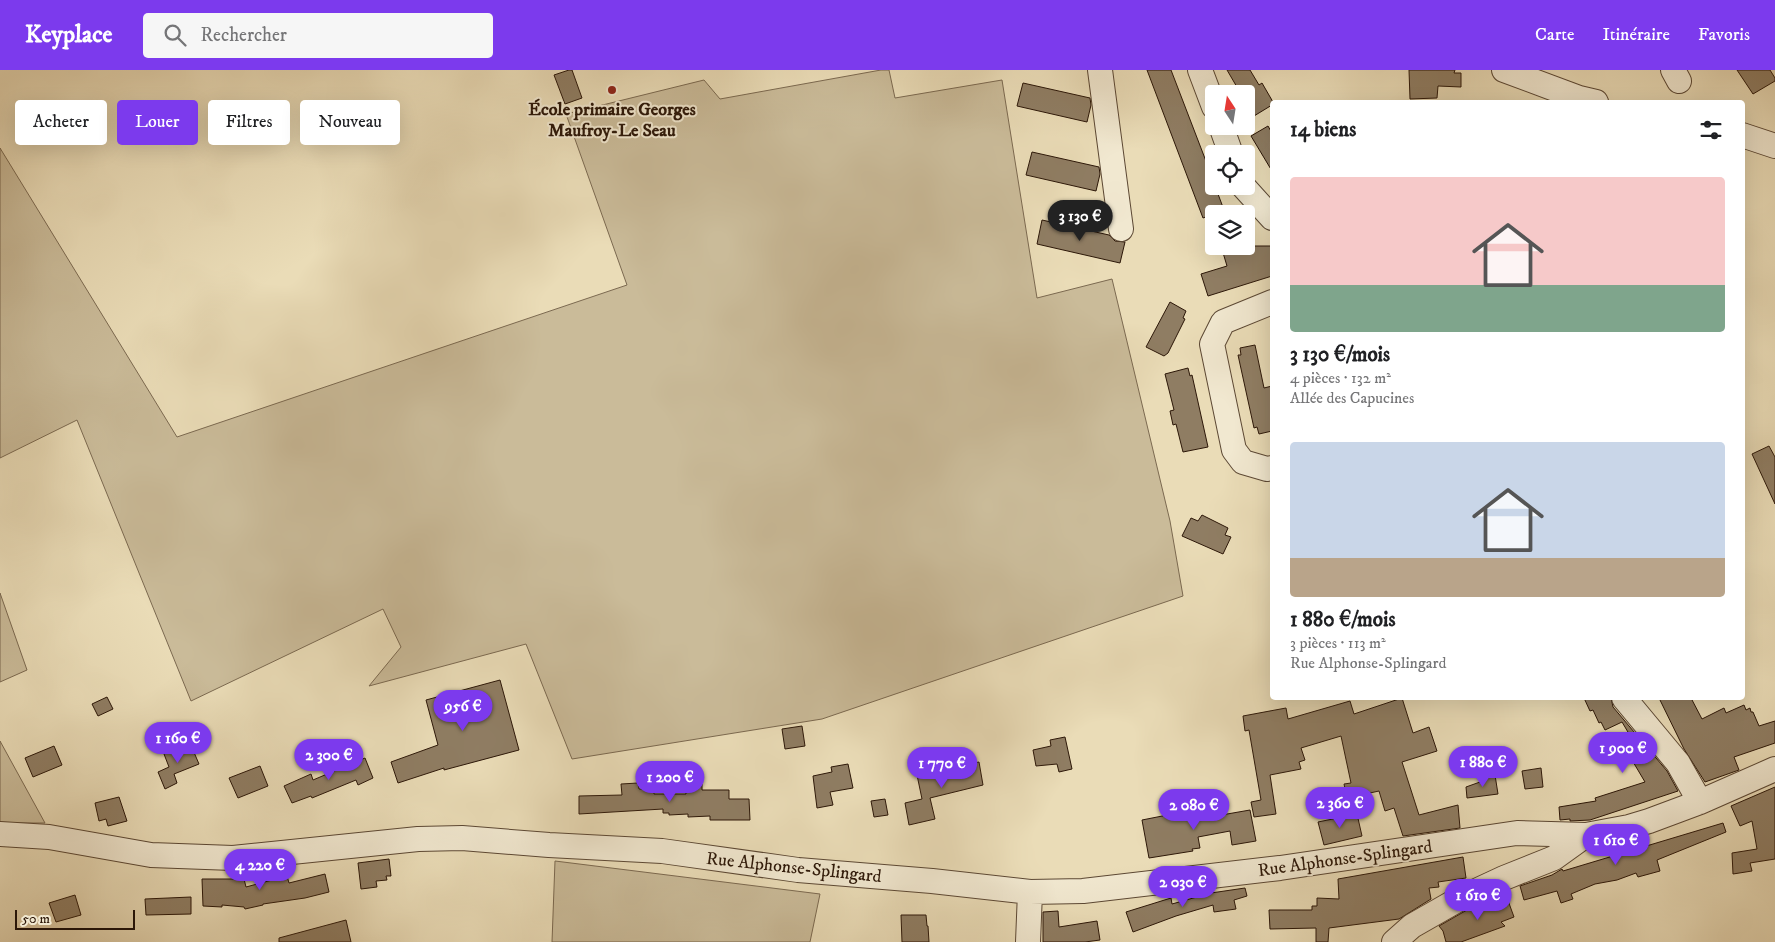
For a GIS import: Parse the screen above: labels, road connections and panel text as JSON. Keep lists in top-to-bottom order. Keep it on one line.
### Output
{"streets":{"street":["Rue Alphonse-Splingard"]},"places":["École primaire Georges Maufroy-Le Seau"],"scale_bar":"50 m","north":"top","page":{"header":"Keyplace","search":"Rechercher","nav":["Carte","Itinéraire","Favoris"],"chip":["Acheter","Louer","Filtres","Nouveau"],"heading":"14 biens","list":[{"name":"3 130 €/mois","note":"4 pièces · 132 m² · Allée des Capucines"},{"name":"1 880 €/mois","note":"3 pièces · 113 m² · Rue Alphonse-Splingard"}],"price":["3 130 €","956 €","1 160 €","1 900 €","2 300 €","1 880 €","1 770 €","1 200 €","2 360 €","2 080 €","1 610 €","4 220 €","2 030 €","1 610 €"],"scale":"50 m"}}
